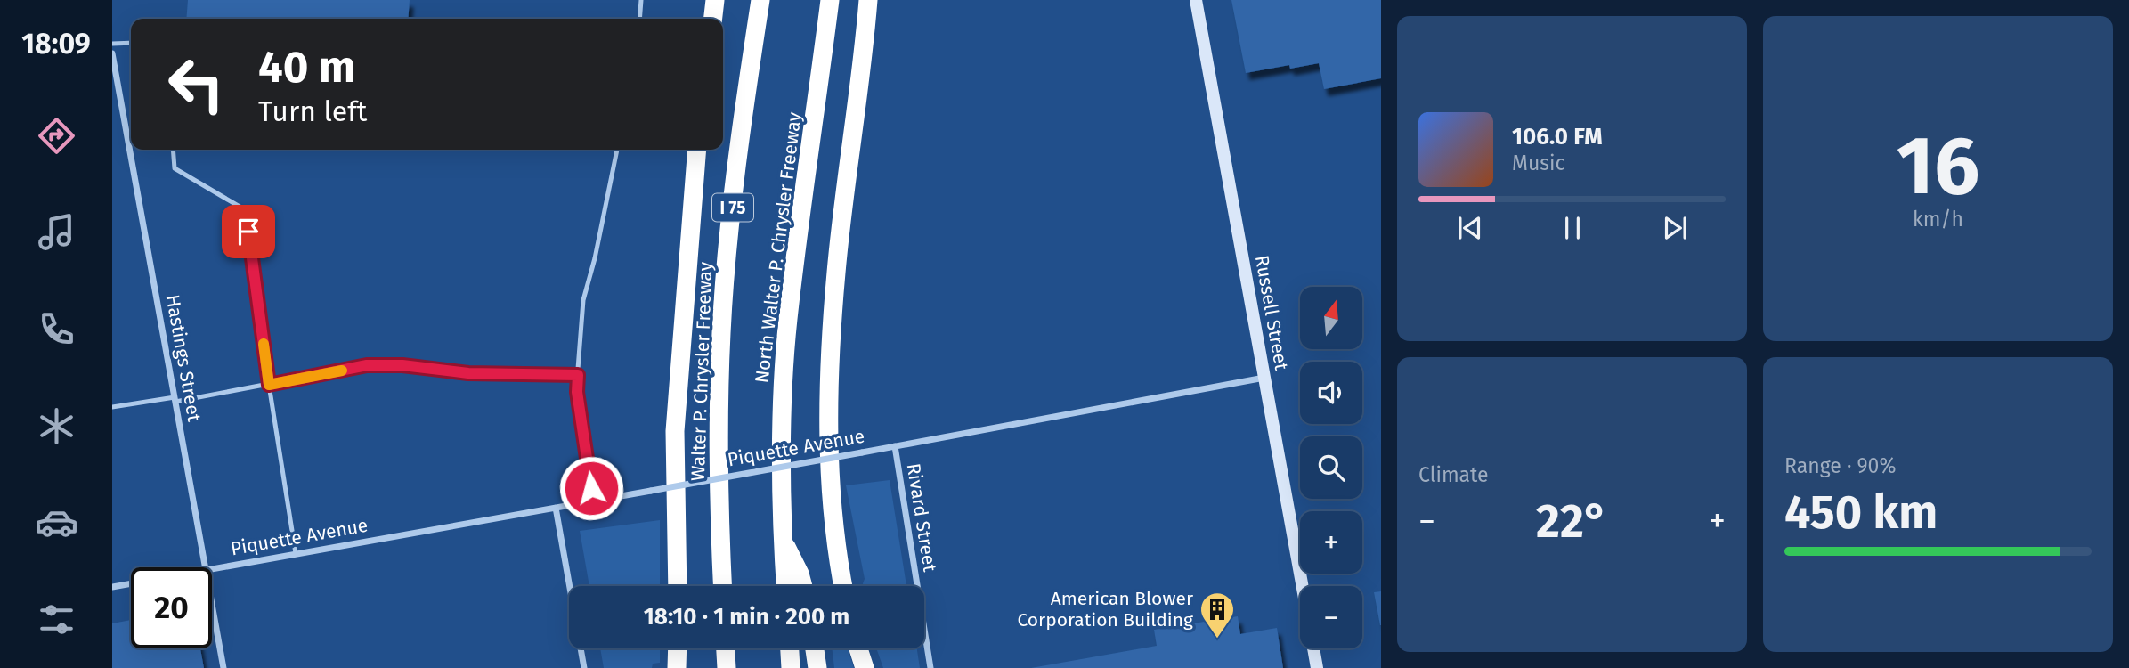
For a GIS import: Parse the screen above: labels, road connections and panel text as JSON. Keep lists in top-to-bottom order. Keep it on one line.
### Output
{"streets":{"highway":["I 75","North Walter P. Chrysler Freeway","Walter P. Chrysler Freeway"],"street":["Russell Street","Hastings Street","Piquette Avenue","Rivard Street"]},"crossings":[["Russell Street","Piquette Avenue"],["Piquette Avenue","Rivard Street"]],"places":{"building":["American Blower Corporation Building"]},"north":"top","page":{"tabs":"18:09","tile":[["16","km/h"],"Climate",["Range · 90%","450 km"]],"turn":["40 m","Turn left"],"song":["106.0 FM","Music"],"map_buttons":["+","−"],"heat":["−","22°","+"],"limit":"20","trip":"18:10 · 1 min · 200 m"}}
